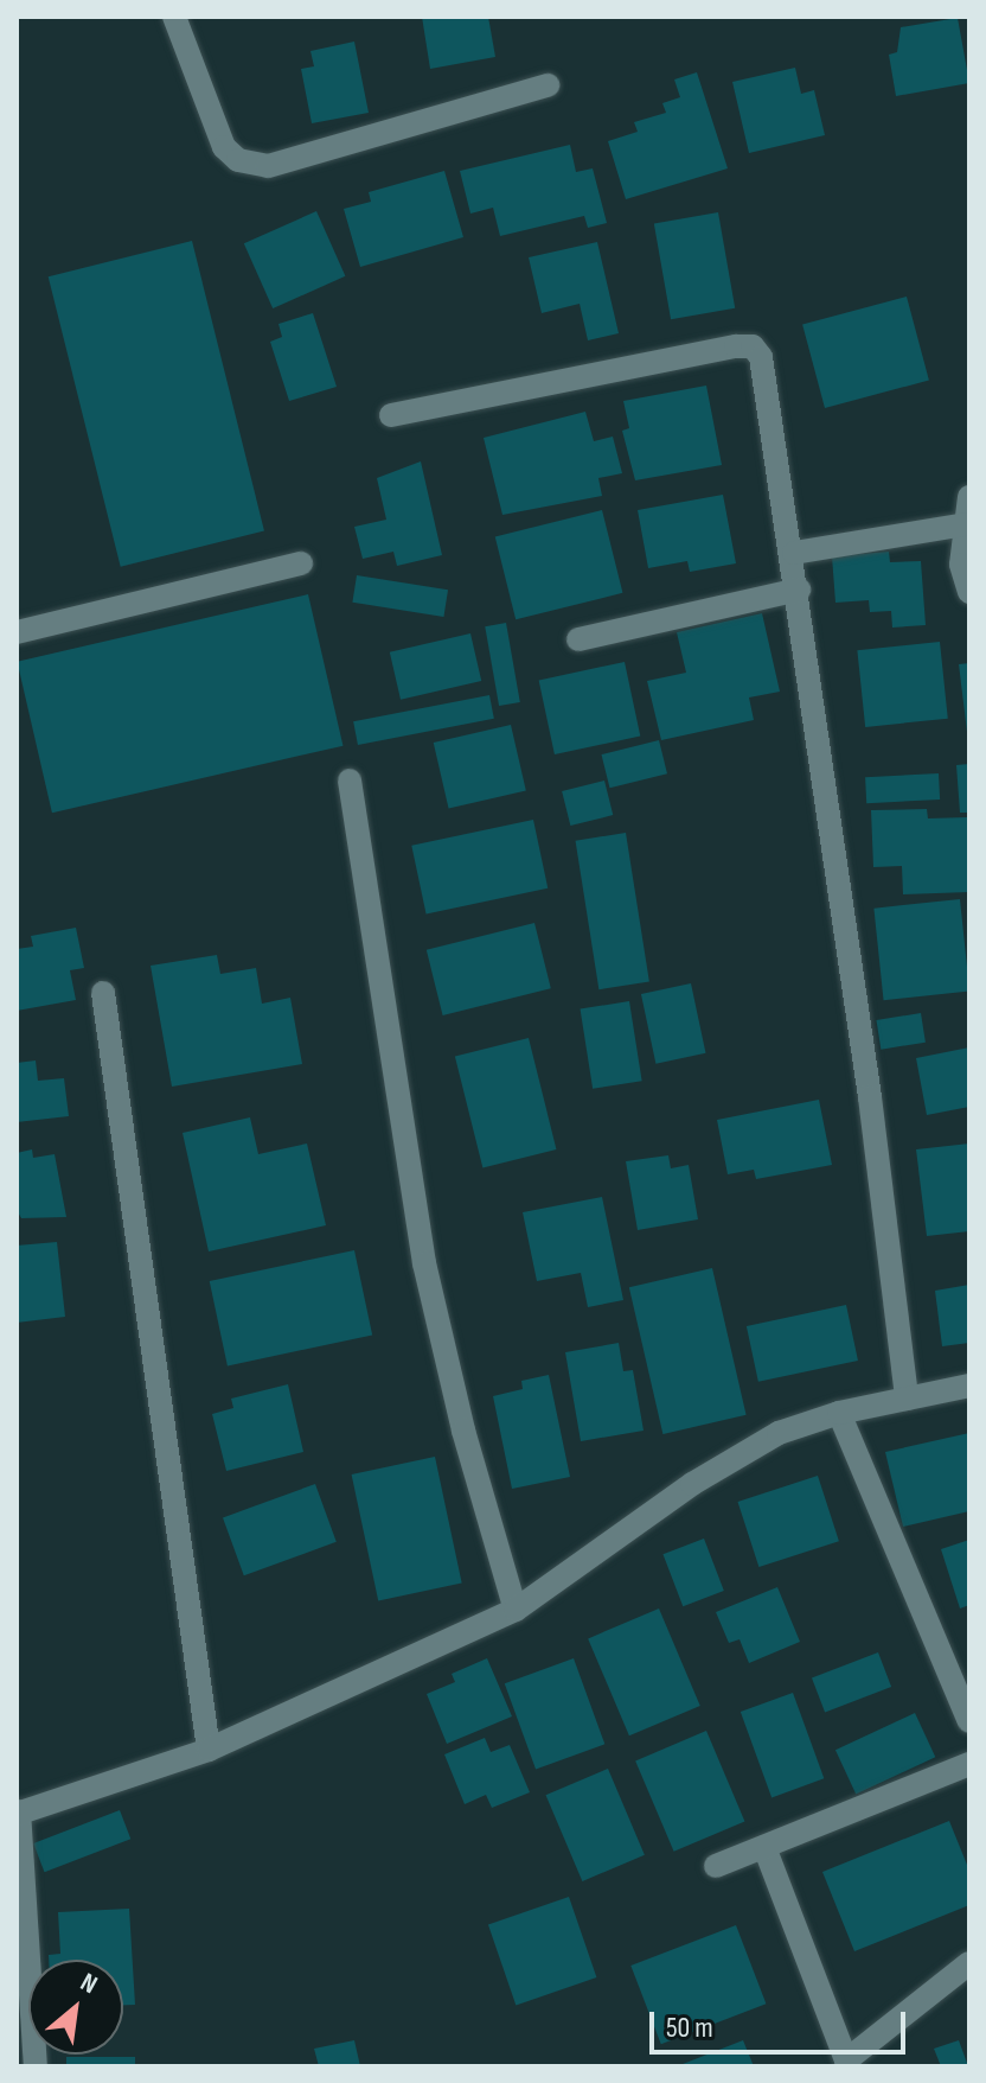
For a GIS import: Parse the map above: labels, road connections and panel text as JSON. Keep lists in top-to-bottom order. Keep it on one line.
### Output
{"scale_bar":"50 m","north":"top right"}
